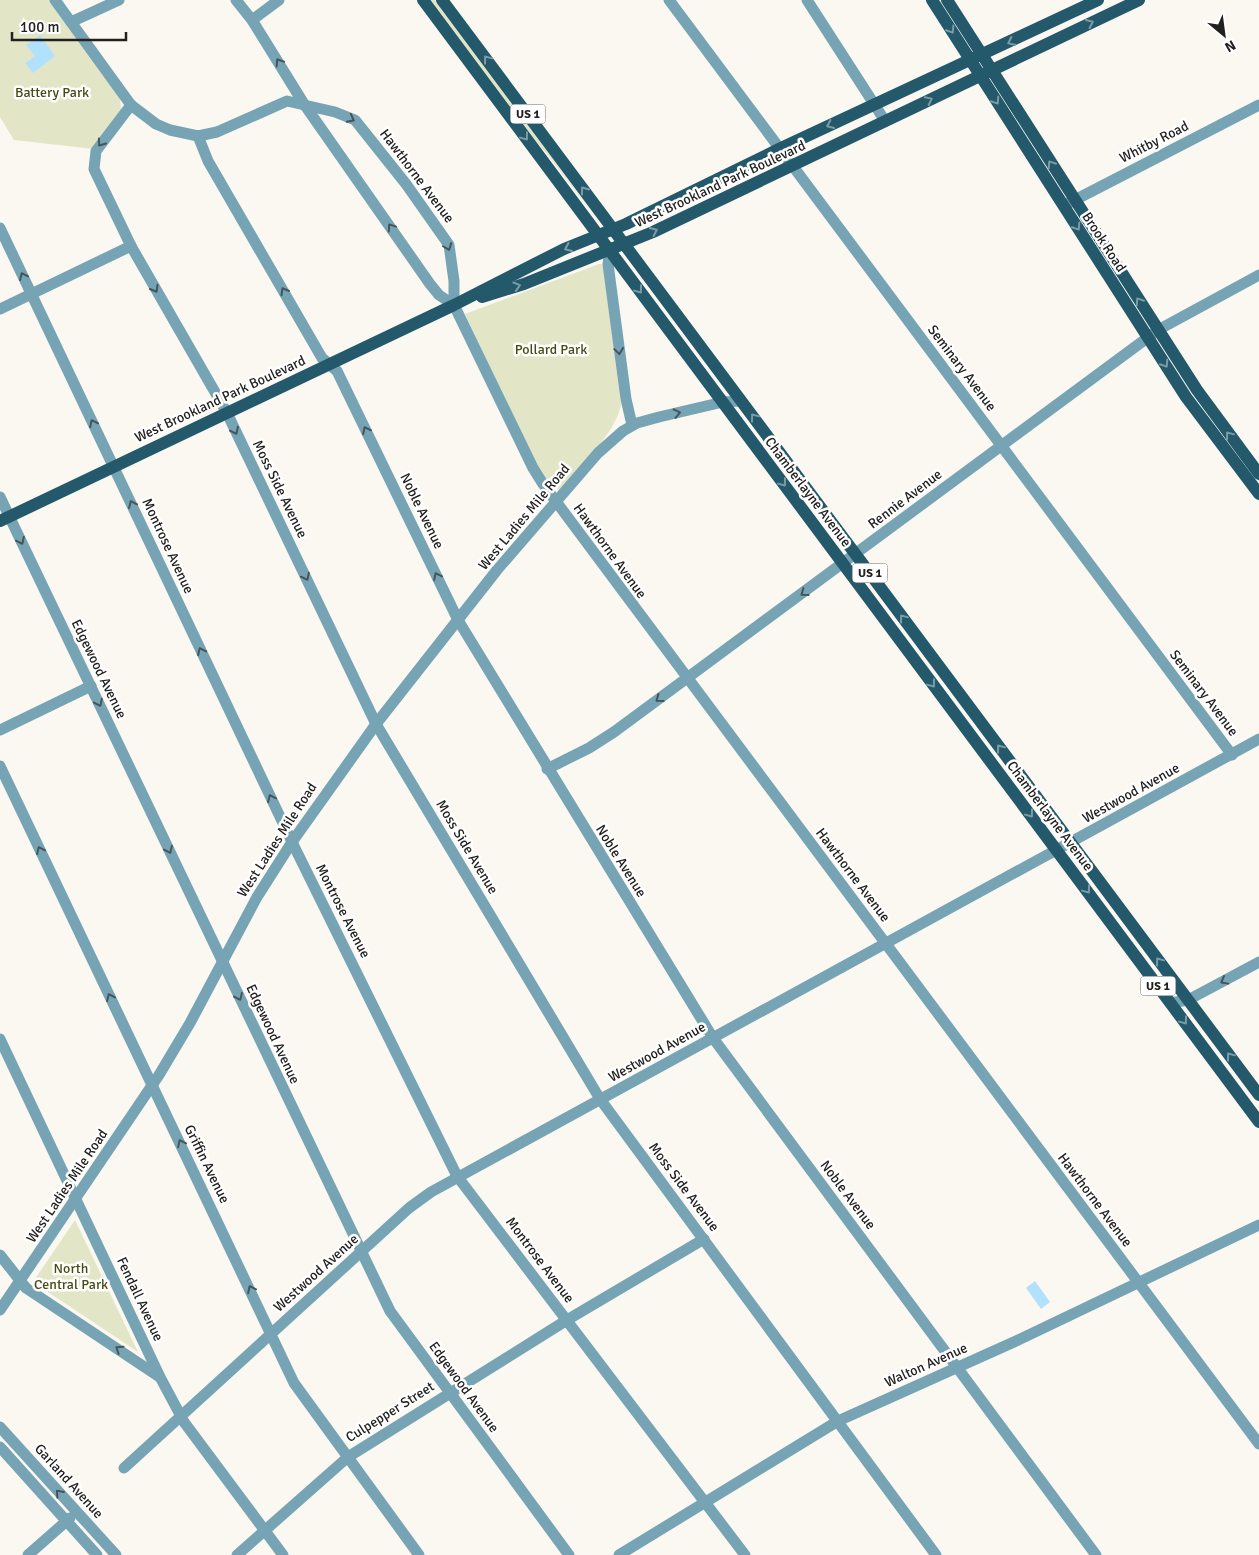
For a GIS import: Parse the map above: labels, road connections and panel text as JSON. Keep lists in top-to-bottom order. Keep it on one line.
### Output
{"streets":{"main road":["US 1","West Brookland Park Boulevard","Brook Road","Chamberlayne Avenue"],"street":["Whitby Road","Hawthorne Avenue","Seminary Avenue","Moss Side Avenue","Rennie Avenue","Noble Avenue","West Ladies Mile Road","Montrose Avenue","Edgewood Avenue","Westwood Avenue","Griffin Avenue","Fendall Avenue","Walton Avenue","Culpepper Street","Garland Avenue"]},"crossings":[["Whitby Road","Brook Road"],["Hawthorne Avenue","West Brookland Park Boulevard"],["Hawthorne Avenue","Rennie Avenue"],["Hawthorne Avenue","West Ladies Mile Road"],["Hawthorne Avenue","Westwood Avenue"],["Hawthorne Avenue","Walton Avenue"],["West Brookland Park Boulevard","Brook Road"],["West Brookland Park Boulevard","Seminary Avenue"],["West Brookland Park Boulevard","Moss Side Avenue"],["West Brookland Park Boulevard","Chamberlayne Avenue"],["West Brookland Park Boulevard","Noble Avenue"],["West Brookland Park Boulevard","Montrose Avenue"],["West Brookland Park Boulevard","Edgewood Avenue"],["Brook Road","Rennie Avenue"],["Seminary Avenue","Rennie Avenue"],["Seminary Avenue","Westwood Avenue"],["Moss Side Avenue","West Ladies Mile Road"],["Moss Side Avenue","Westwood Avenue"],["Moss Side Avenue","Walton Avenue"],["Moss Side Avenue","Culpepper Street"],["Chamberlayne Avenue","Rennie Avenue"],["Chamberlayne Avenue","West Ladies Mile Road"],["Chamberlayne Avenue","Westwood Avenue"],["Rennie Avenue","Noble Avenue"],["Noble Avenue","West Ladies Mile Road"],["Noble Avenue","Westwood Avenue"],["Noble Avenue","Walton Avenue"],["West Ladies Mile Road","Montrose Avenue"],["West Ladies Mile Road","Edgewood Avenue"],["West Ladies Mile Road","Griffin Avenue"],["West Ladies Mile Road","Fendall Avenue"],["Montrose Avenue","Westwood Avenue"],["Montrose Avenue","Walton Avenue"],["Montrose Avenue","Culpepper Street"],["Edgewood Avenue","Westwood Avenue"],["Edgewood Avenue","Culpepper Street"],["Westwood Avenue","Griffin Avenue"],["Westwood Avenue","Fendall Avenue"],["Griffin Avenue","Culpepper Street"],["Fendall Avenue","Culpepper Street"]],"one_way":["Moss Side Avenue","Rennie Avenue","Montrose Avenue","Edgewood Avenue","Griffin Avenue"],"parks":["Battery Park","Pollard Park","North Central Park"],"scale_bar":"100 m","north":"bottom right"}
